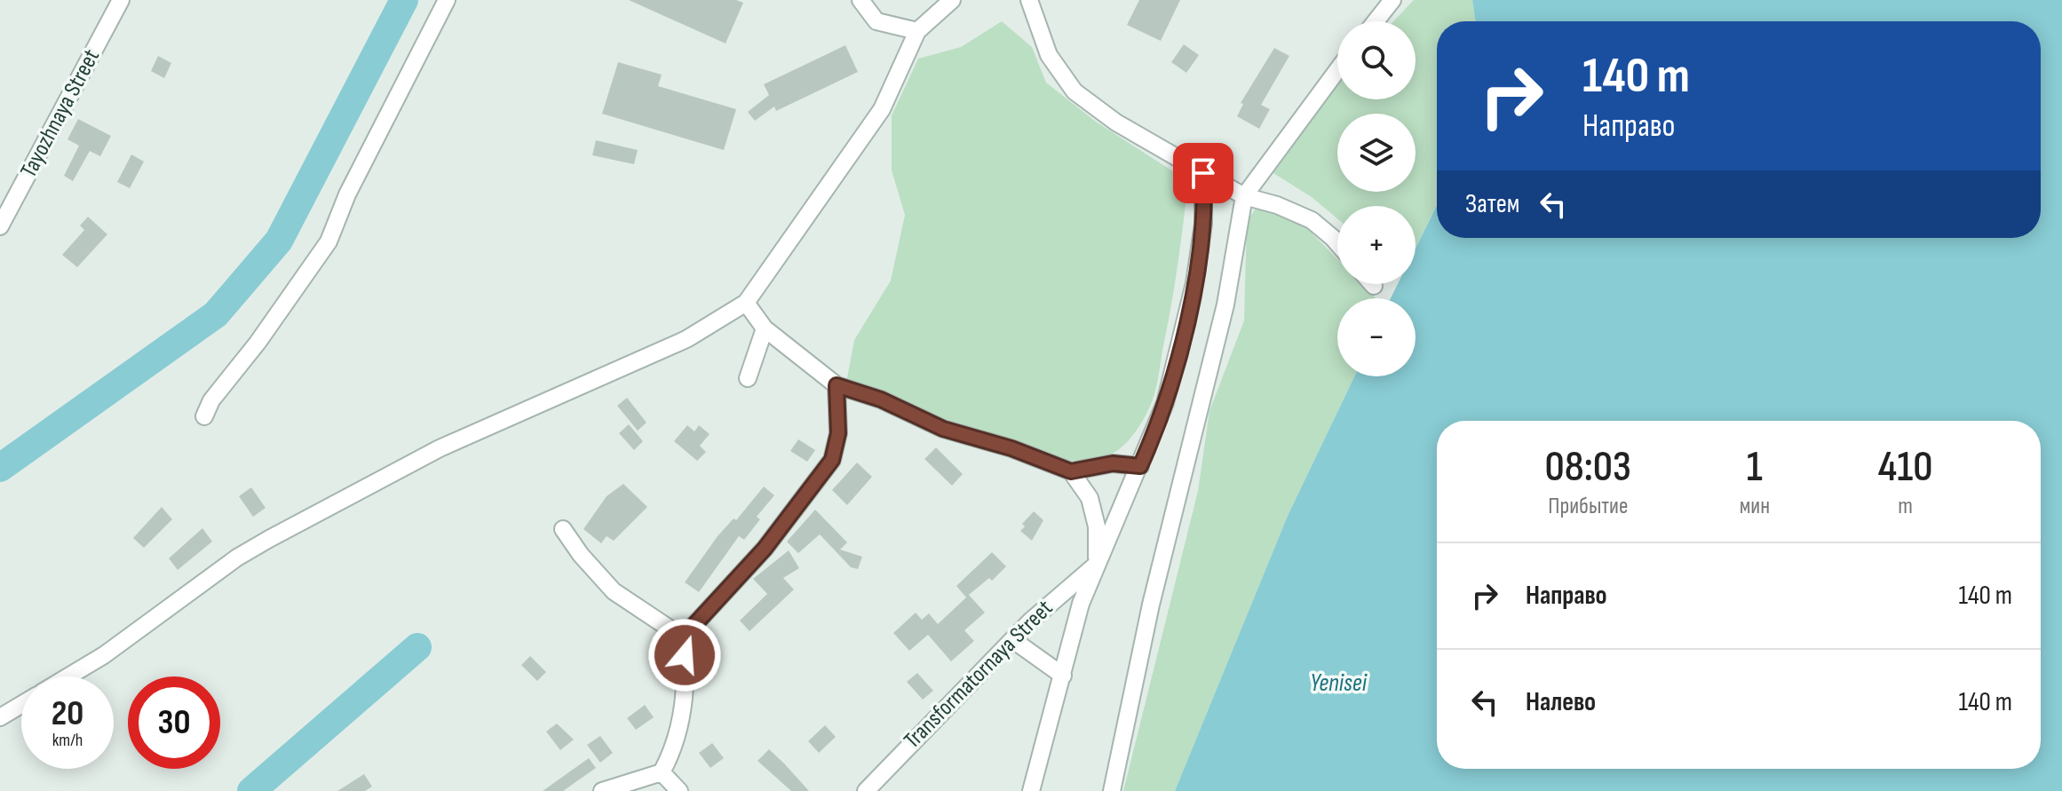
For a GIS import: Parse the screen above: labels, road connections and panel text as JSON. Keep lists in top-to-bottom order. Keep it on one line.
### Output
{"streets":{"street":["Tayozhnaya Street","Transformatornaya Street"]},"water":["Yenisei"],"page":{"map_buttons":["+","−"],"turn":["140 m","Направо"],"then":"Затем","eta":["08:03","Прибытие","1","мин","410","m"],"list":[{"name":"Направо","value":"140 m"},{"name":"Налево","value":"140 m"}],"speed":"20 km/h","limit":"30"}}
